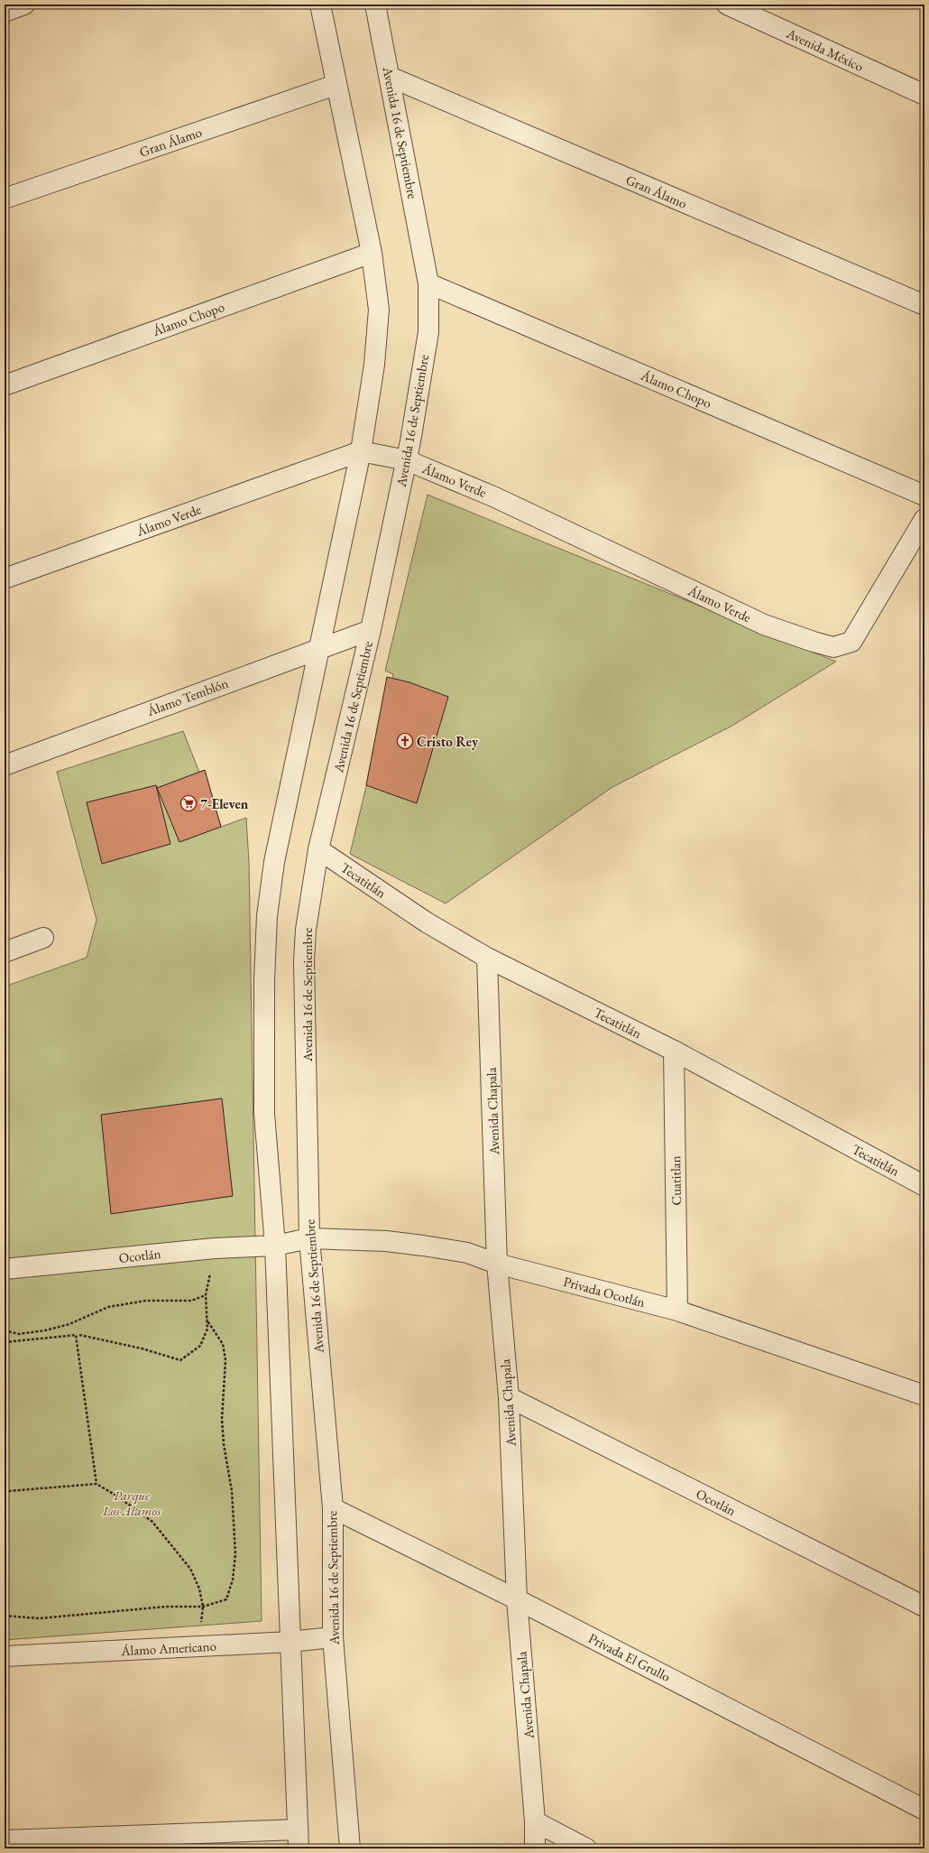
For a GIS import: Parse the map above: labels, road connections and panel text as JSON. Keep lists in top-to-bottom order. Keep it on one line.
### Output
{"streets":{"street":["Avenida México","Avenida 16 de Septiembre","Gran Álamo","Álamo Chopo","Álamo Verde","Álamo Temblón","Tecatitlán","Avenida Chapala","Cuatitlan","Ocotlán","Privada Ocotlán","Álamo Americano","Privada El Grullo"]},"crossings":[["Avenida 16 de Septiembre","Gran Álamo"],["Avenida 16 de Septiembre","Álamo Chopo"],["Avenida 16 de Septiembre","Álamo Verde"],["Avenida 16 de Septiembre","Álamo Temblón"],["Avenida 16 de Septiembre","Tecatitlán"],["Avenida 16 de Septiembre","Privada Ocotlán"],["Avenida 16 de Septiembre","Álamo Americano"],["Avenida 16 de Septiembre","Privada El Grullo"],["Tecatitlán","Avenida Chapala"],["Tecatitlán","Cuatitlan"],["Avenida Chapala","Ocotlán"],["Avenida Chapala","Privada Ocotlán"],["Avenida Chapala","Privada El Grullo"],["Cuatitlan","Privada Ocotlán"],["Ocotlán","Privada Ocotlán"]],"parks":["Parque Los Alamos"],"places":{"church":["Cristo Rey"],"supermarket":["7-Eleven"]}}
